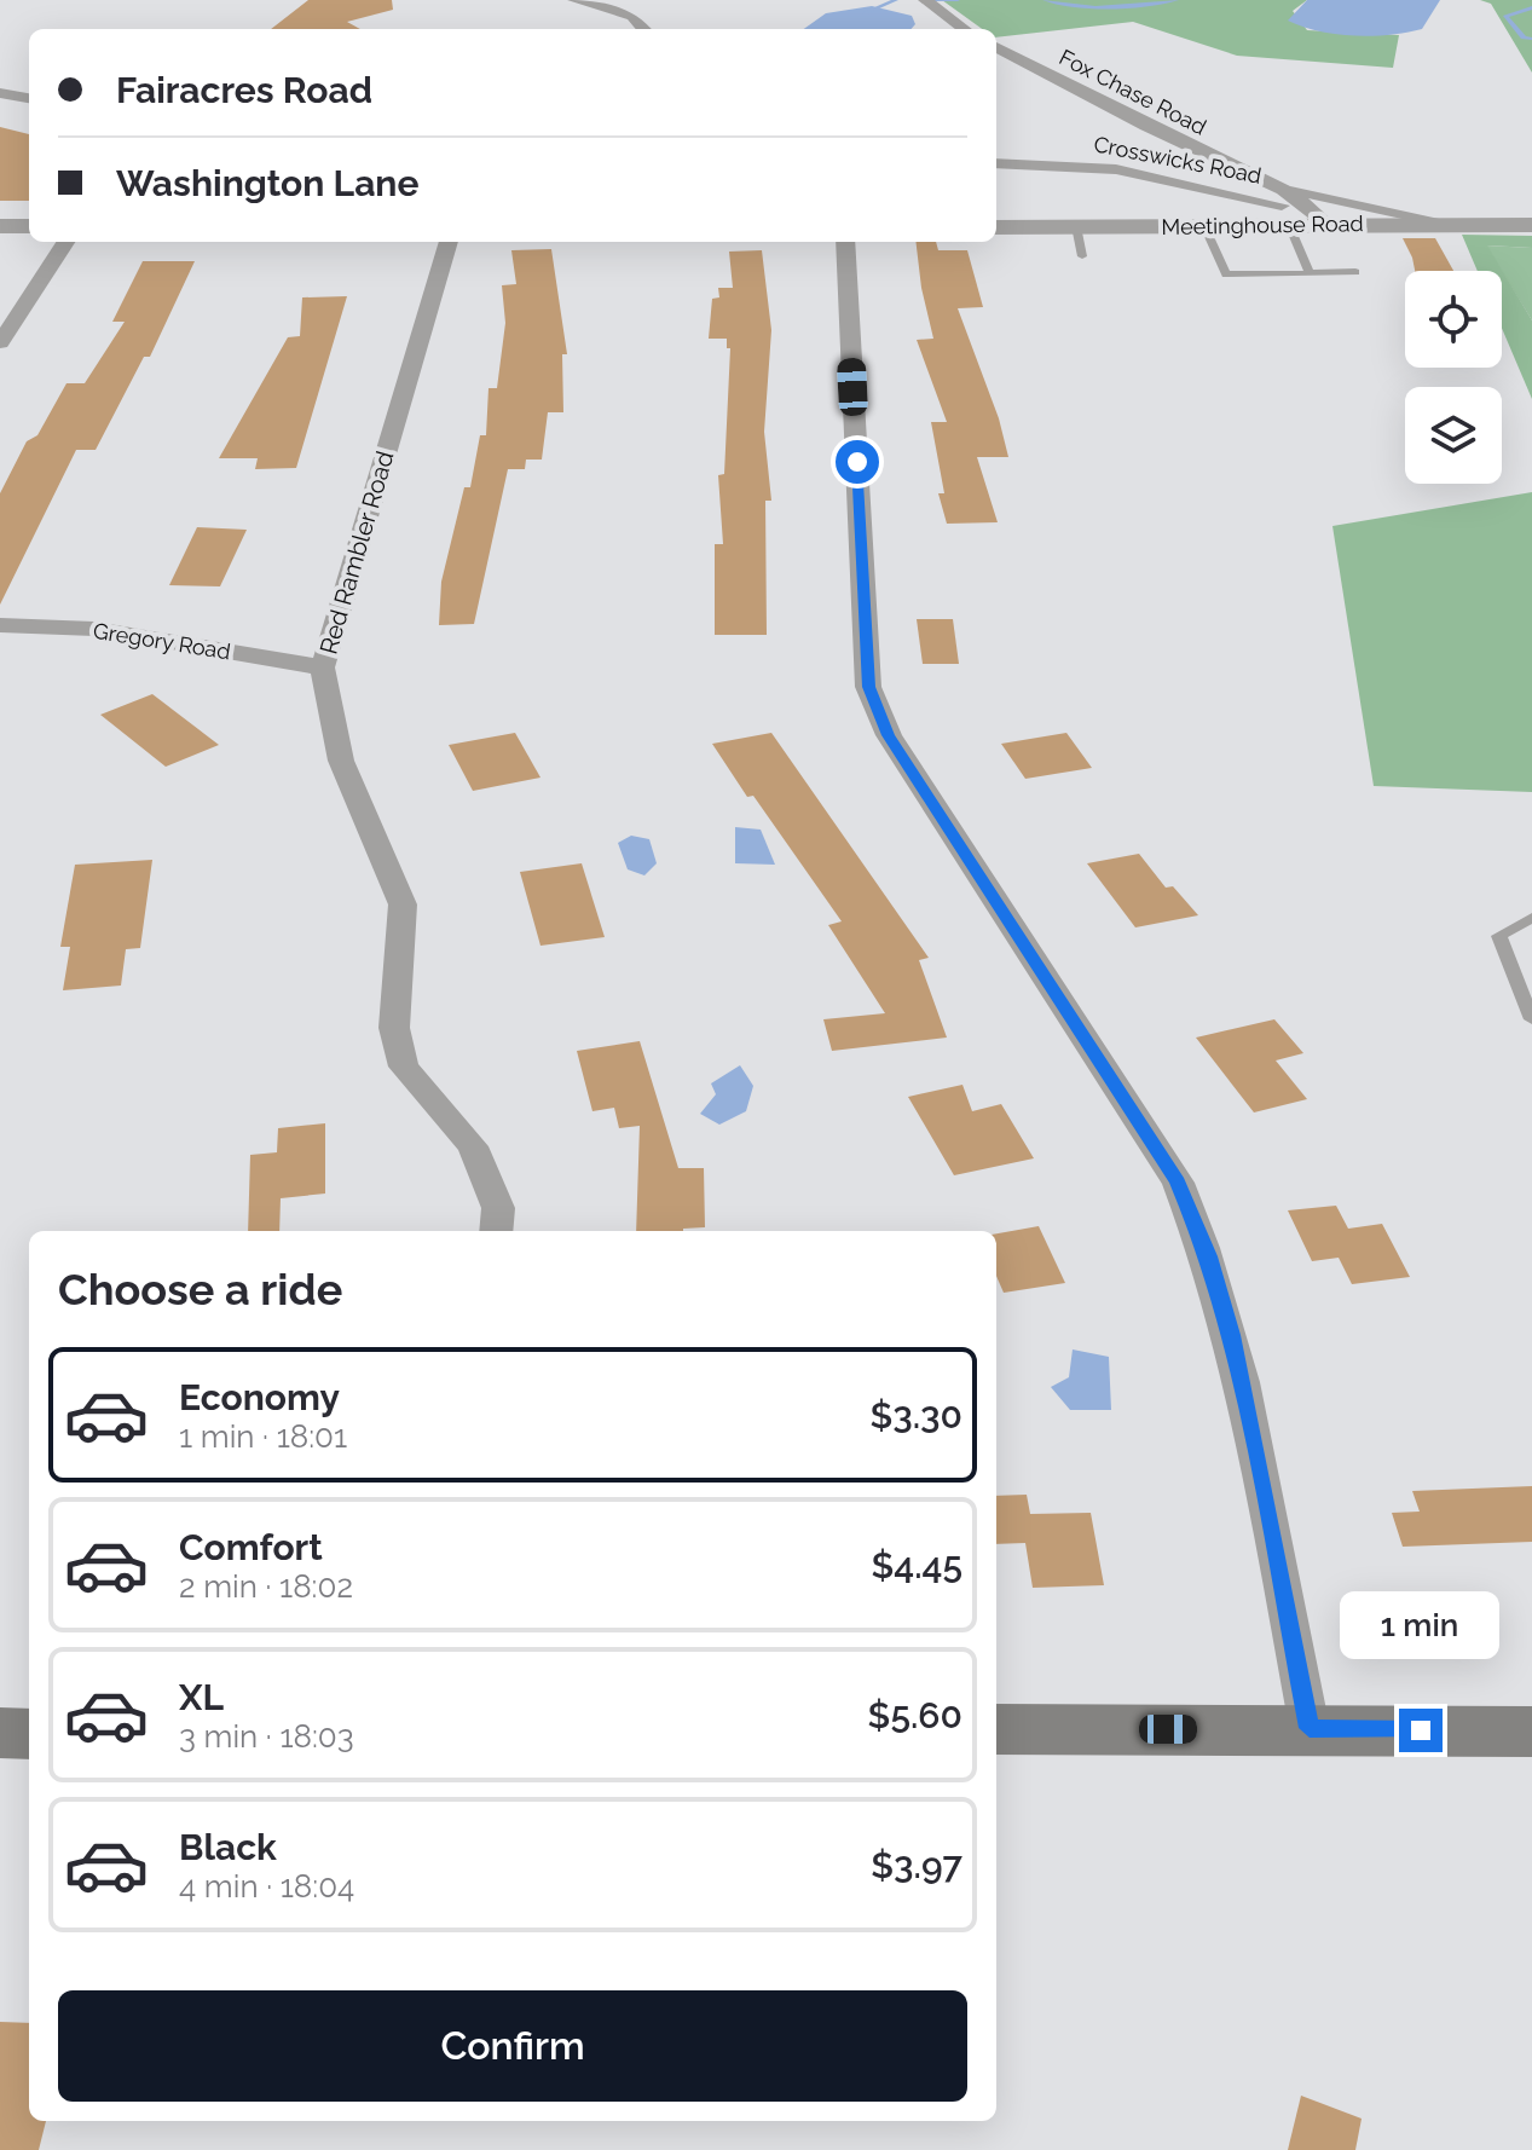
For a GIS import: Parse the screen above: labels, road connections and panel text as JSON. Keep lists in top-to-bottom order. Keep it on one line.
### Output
{"streets":{"street":["Fox Chase Road","Crosswicks Road","Meetinghouse Road","Red Rambler Road","Gregory Road"]},"crossings":[["Fox Chase Road","Crosswicks Road"],["Fox Chase Road","Meetinghouse Road"],["Crosswicks Road","Meetinghouse Road"],["Red Rambler Road","Gregory Road"]],"page":{"banner":["Fairacres Road","Washington Lane"],"heading":"Choose a ride","list":[{"name":"Economy","note":"1 min · 18:01","value":"$3.30"},{"name":"Comfort","note":"2 min · 18:02","value":"$4.45"},{"name":"XL","note":"3 min · 18:03","value":"$5.60"},{"name":"Black","note":"4 min · 18:04","value":"$3.97"}],"bubble":"1 min","buttons":"Confirm"}}
